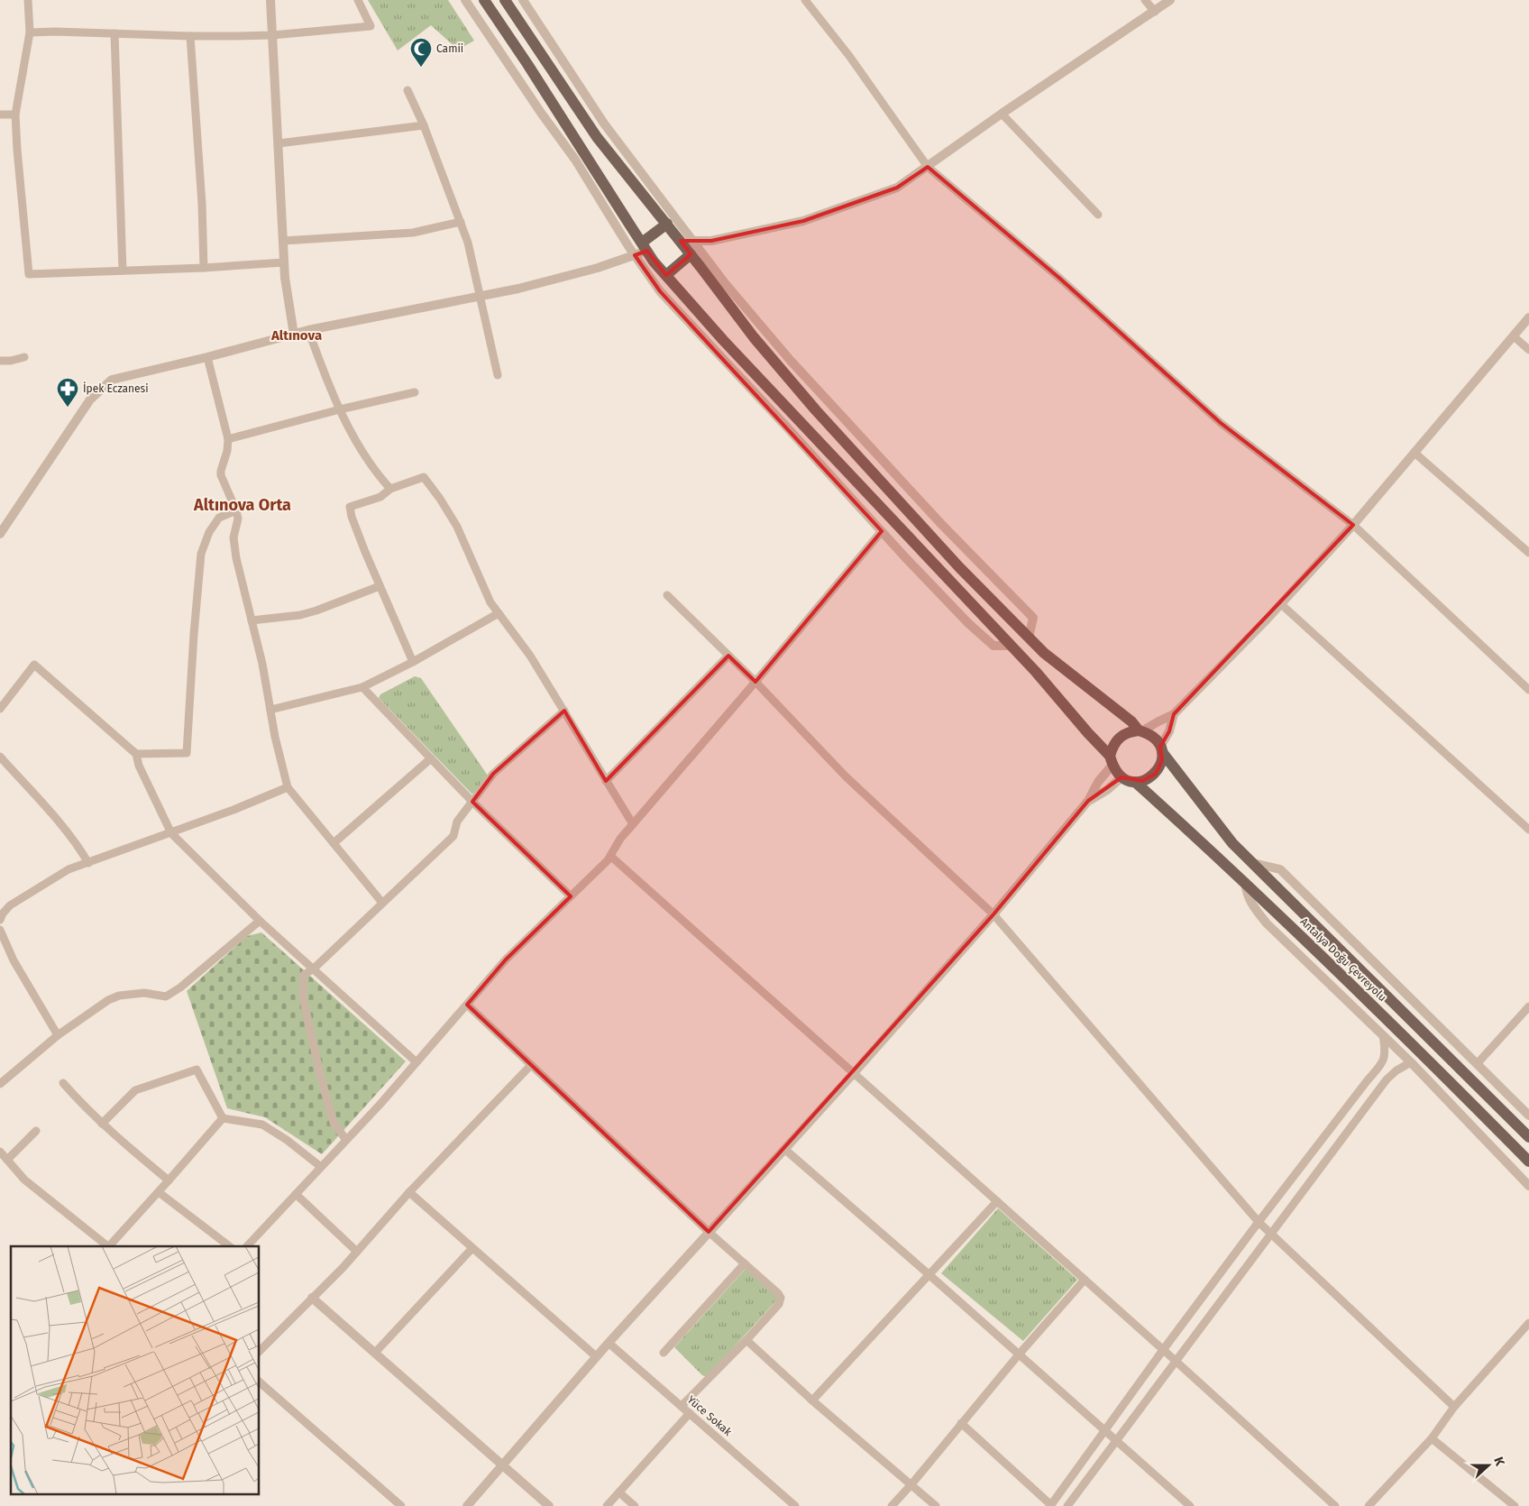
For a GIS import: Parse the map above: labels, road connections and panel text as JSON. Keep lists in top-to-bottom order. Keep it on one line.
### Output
{"streets":{"main road":["Antalya Doğu Çevreyolu"],"street":["Yüce Sokak"]},"districts":["Altınova","Altınova Orta"],"places":{"mosque":["Camii"],"pharmacy":["İpek Eczanesi"]},"north":"right"}
